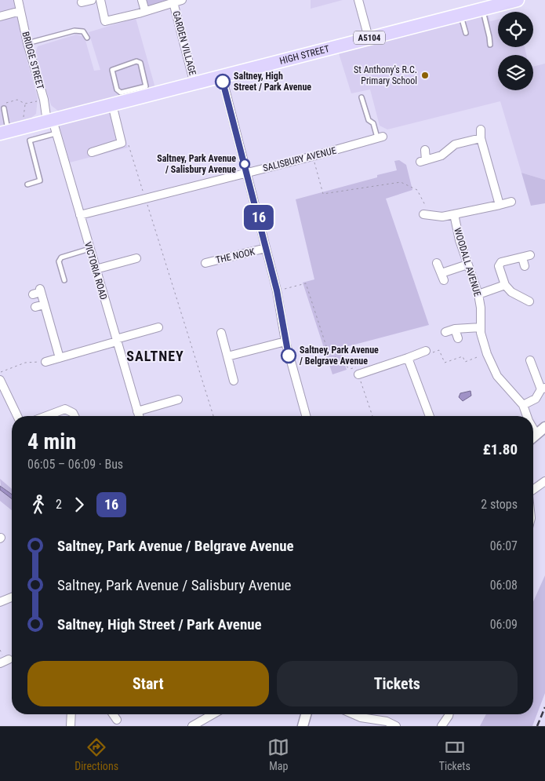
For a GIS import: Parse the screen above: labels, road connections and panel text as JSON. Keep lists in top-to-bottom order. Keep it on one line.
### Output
{"streets":{"main road":["A5104","HIGH STREET"],"street":["GARDEN VILLAGE","BRIDGE STREET","SALISBURY AVENUE","THE NOOK","WOODALL AVENUE","VICTORIA ROAD"]},"crossings":[["GARDEN VILLAGE","HIGH STREET"],["HIGH STREET","BRIDGE STREET"],["HIGH STREET","VICTORIA ROAD"],["BRIDGE STREET","VICTORIA ROAD"],["SALISBURY AVENUE","VICTORIA ROAD"]],"districts":["SALTNEY"],"places":["St Anthony's R.C. Primary School","Saltney, High Street / Park Avenue","Saltney, Park Avenue / Salisbury Avenue","Saltney, Park Avenue / Belgrave Avenue"],"lines":["bus line 16"],"page":{"on_map":"16","heading":["4 min","06:05 – 06:09 · Bus","£1.80"],"legs":["2","16","2 stops"],"list":[{"name":"Saltney, Park Avenue / Belgrave Avenue","value":"06:07"},{"name":"Saltney, Park Avenue / Salisbury Avenue","value":"06:08"},{"name":"Saltney, High Street / Park Avenue","value":"06:09"}],"buttons":["Start","Tickets"],"tabs":["Directions","Map","Tickets"]}}
